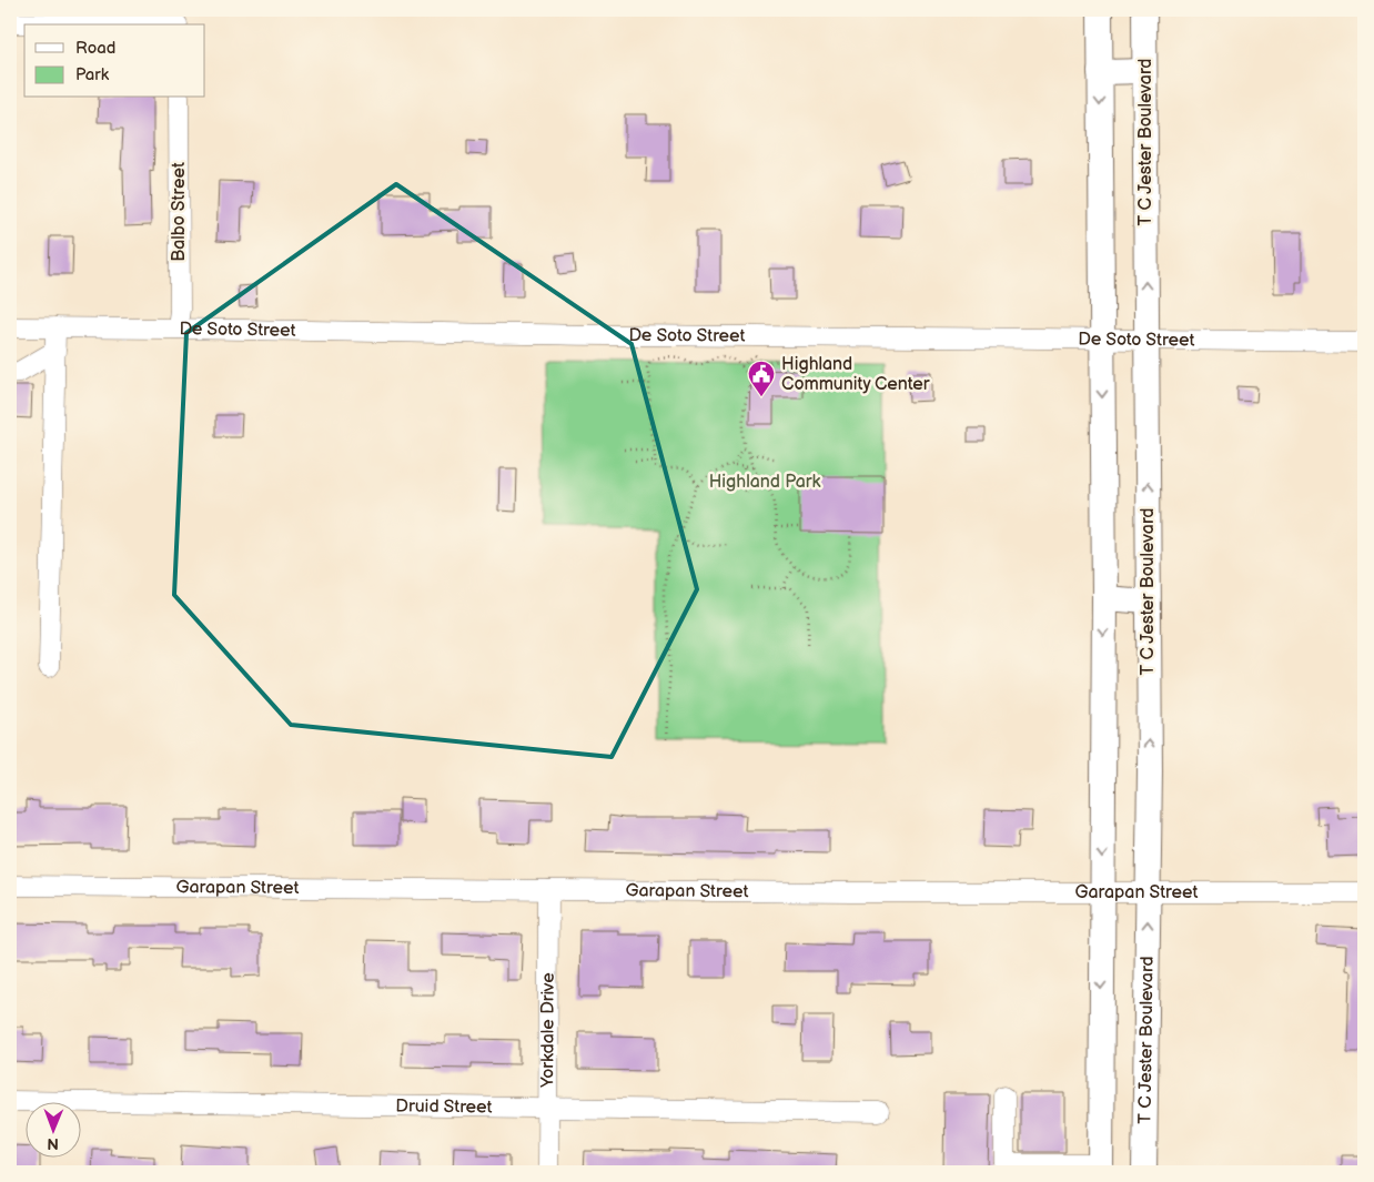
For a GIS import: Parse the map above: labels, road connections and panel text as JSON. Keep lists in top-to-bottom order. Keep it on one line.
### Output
{"streets":{"main road":["T C Jester Boulevard"],"street":["Balbo Street","De Soto Street","Garapan Street","Yorkdale Drive","Druid Street"]},"crossings":[["T C Jester Boulevard","De Soto Street"],["T C Jester Boulevard","Garapan Street"],["Balbo Street","De Soto Street"],["Garapan Street","Yorkdale Drive"],["Yorkdale Drive","Druid Street"]],"parks":["Highland Park"],"places":{"public building":["Highland Community Center"]},"legend":["Road","Park"],"north":"bottom"}
